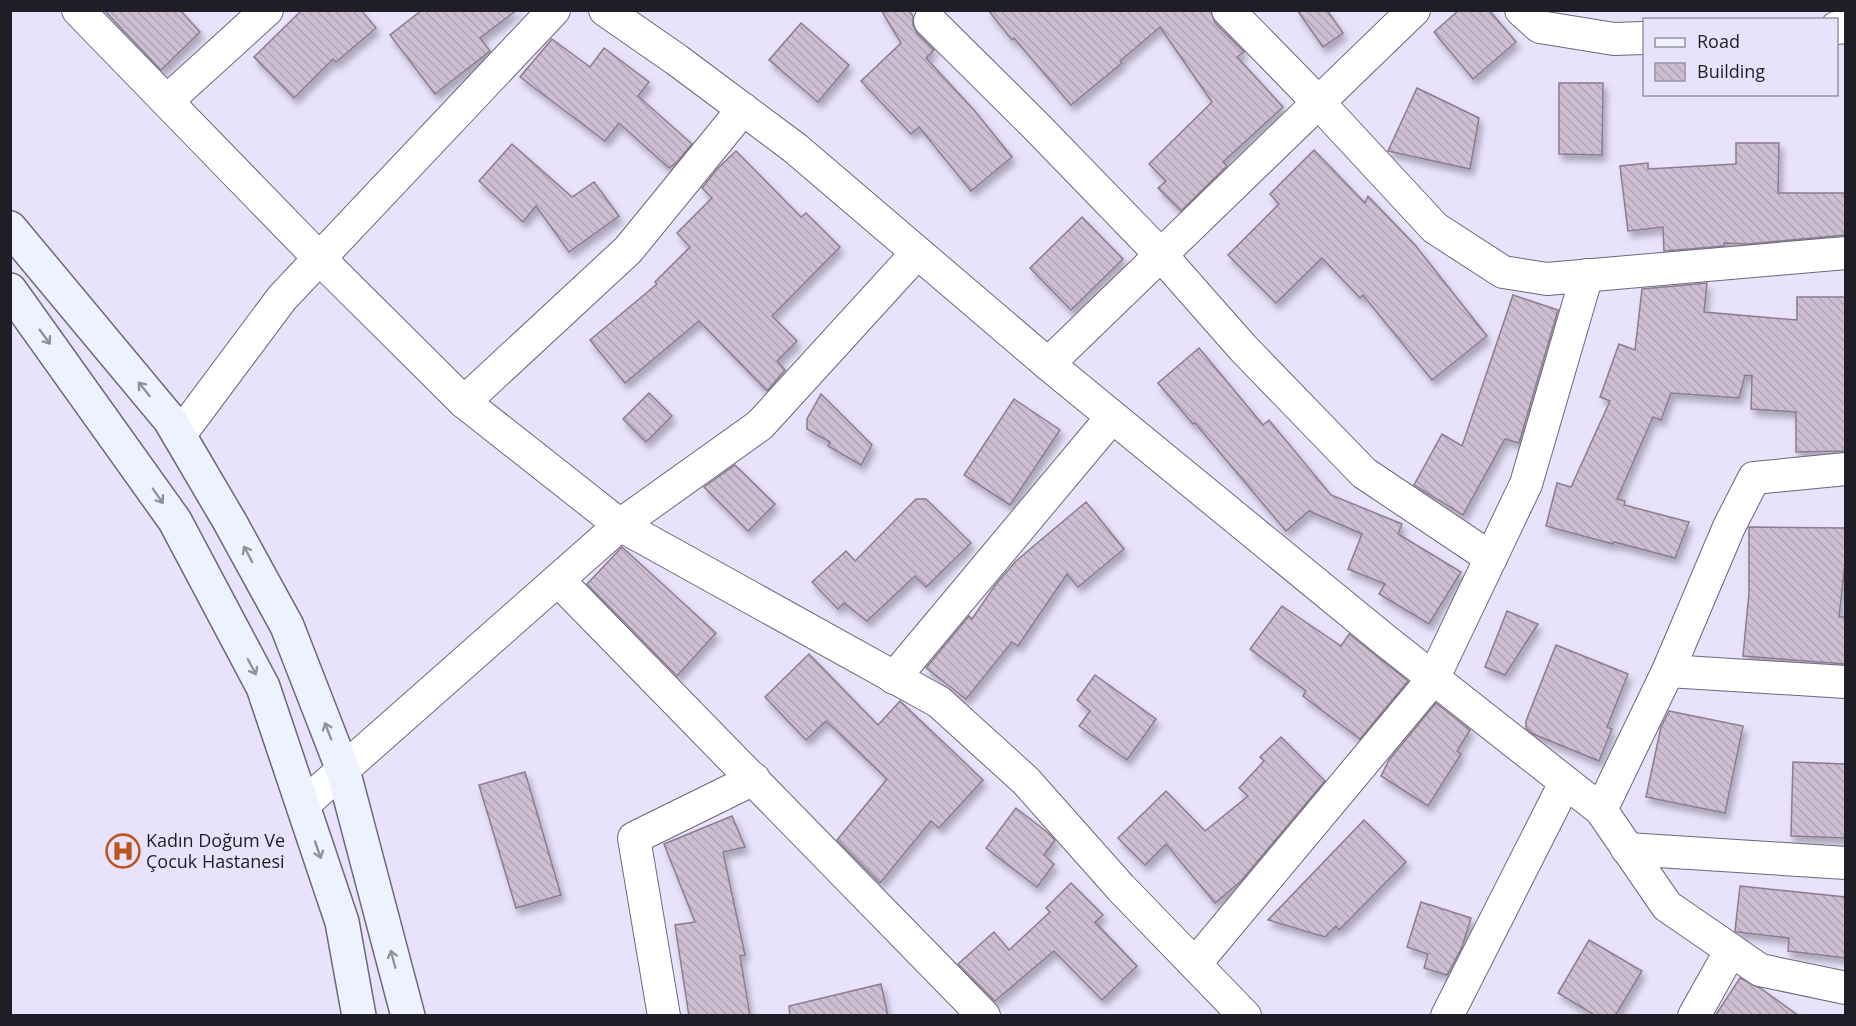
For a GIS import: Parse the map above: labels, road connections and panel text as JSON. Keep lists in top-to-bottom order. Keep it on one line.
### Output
{"places":{"hospital":["Kadın Doğum Ve Çocuk Hastanesi"]},"legend":["Road","Building"]}
